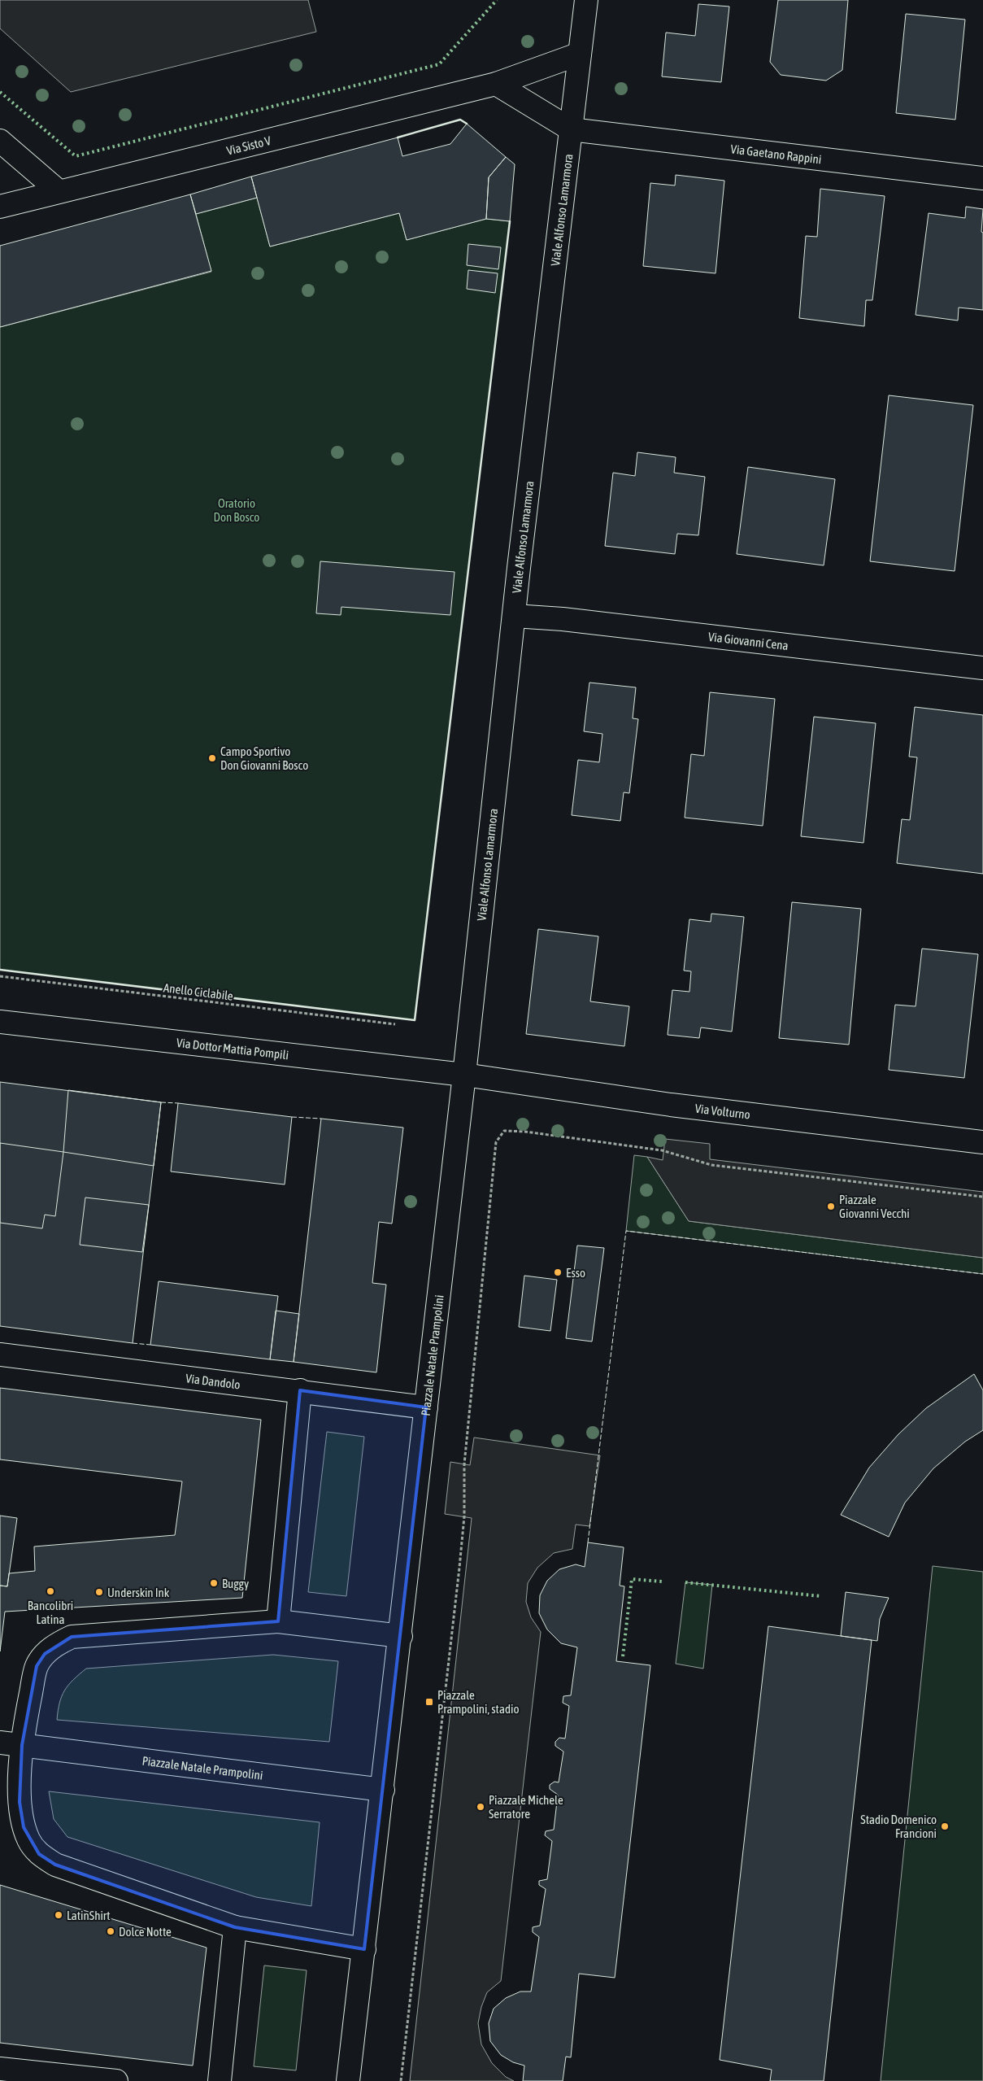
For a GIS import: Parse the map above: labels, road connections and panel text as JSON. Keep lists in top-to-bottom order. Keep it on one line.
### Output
{"streets":{"street":["Via Sisto V","Via Gaetano Rappini","Viale Alfonso Lamarmora","Via Giovanni Cena","Via Dottor Mattia Pompili","Via Volturno","Piazzale Natale Prampolini","Via Dandolo"],"path":["Anello Ciclabile"]},"crossings":[["Via Sisto V","Viale Alfonso Lamarmora"],["Via Gaetano Rappini","Viale Alfonso Lamarmora"],["Viale Alfonso Lamarmora","Via Giovanni Cena"],["Viale Alfonso Lamarmora","Via Dottor Mattia Pompili"],["Viale Alfonso Lamarmora","Via Volturno"],["Viale Alfonso Lamarmora","Piazzale Natale Prampolini"],["Via Dottor Mattia Pompili","Via Volturno"],["Via Dottor Mattia Pompili","Piazzale Natale Prampolini"],["Via Volturno","Piazzale Natale Prampolini"],["Piazzale Natale Prampolini","Via Dandolo"]],"parks":["Oratorio Don Bosco"],"places":{"other":["Campo Sportivo Don Giovanni Bosco","Piazzale Giovanni Vecchi","Esso","Buggy","Bancolibri Latina","Underskin Ink","Piazzale Michele Serratore","Stadio Domenico Francioni","LatinShirt","Dolce Notte"],"transit":["Piazzale Prampolini, stadio"]}}
